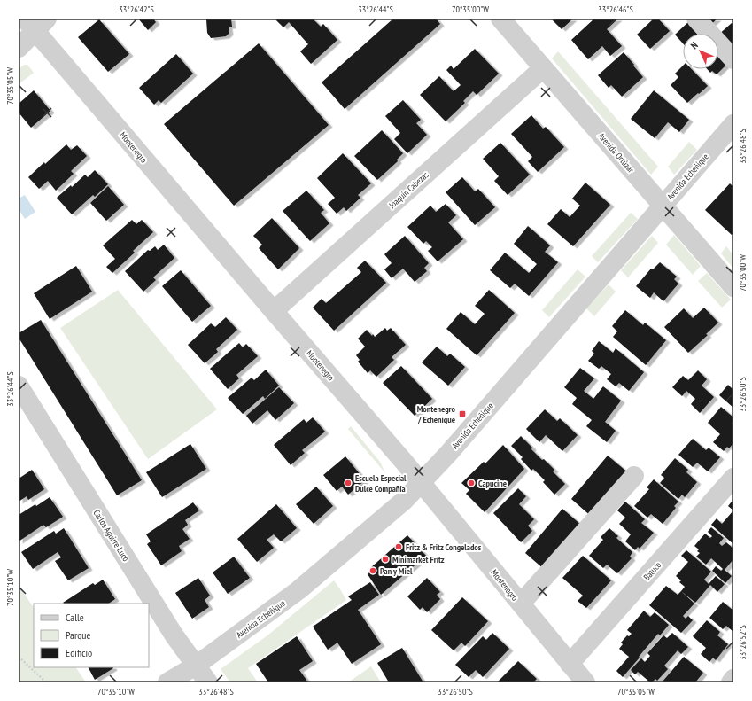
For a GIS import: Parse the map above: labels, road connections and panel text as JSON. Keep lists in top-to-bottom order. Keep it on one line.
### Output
{"streets":{"street":["Montenegro","Avenida Ortúzar","Avenida Echeñique","Joaquín Cabezas","Carlos Aguirre Luco","Batuco"]},"crossings":[["Montenegro","Avenida Echeñique"],["Montenegro","Joaquín Cabezas"],["Montenegro","Batuco"],["Avenida Ortúzar","Avenida Echeñique"],["Avenida Ortúzar","Joaquín Cabezas"],["Avenida Echeñique","Carlos Aguirre Luco"]],"places":{"transit":["Montenegro / Echenique"],"other":["Escuela Especial Dulce Compañía","Capucine","Fritz & Fritz Congelados","Minimarket Fritz","Pan y Miel"]},"legend":["Calle","Parque","Edificio"],"north":"top left","coordinates":["33°26'42\"S","33°26'44\"S","70°35'00\"W","33°26'46\"S","70°35'05\"W","33°26'48\"S","33°26'50\"S","70°35'10\"W","33°26'52\"S"]}
